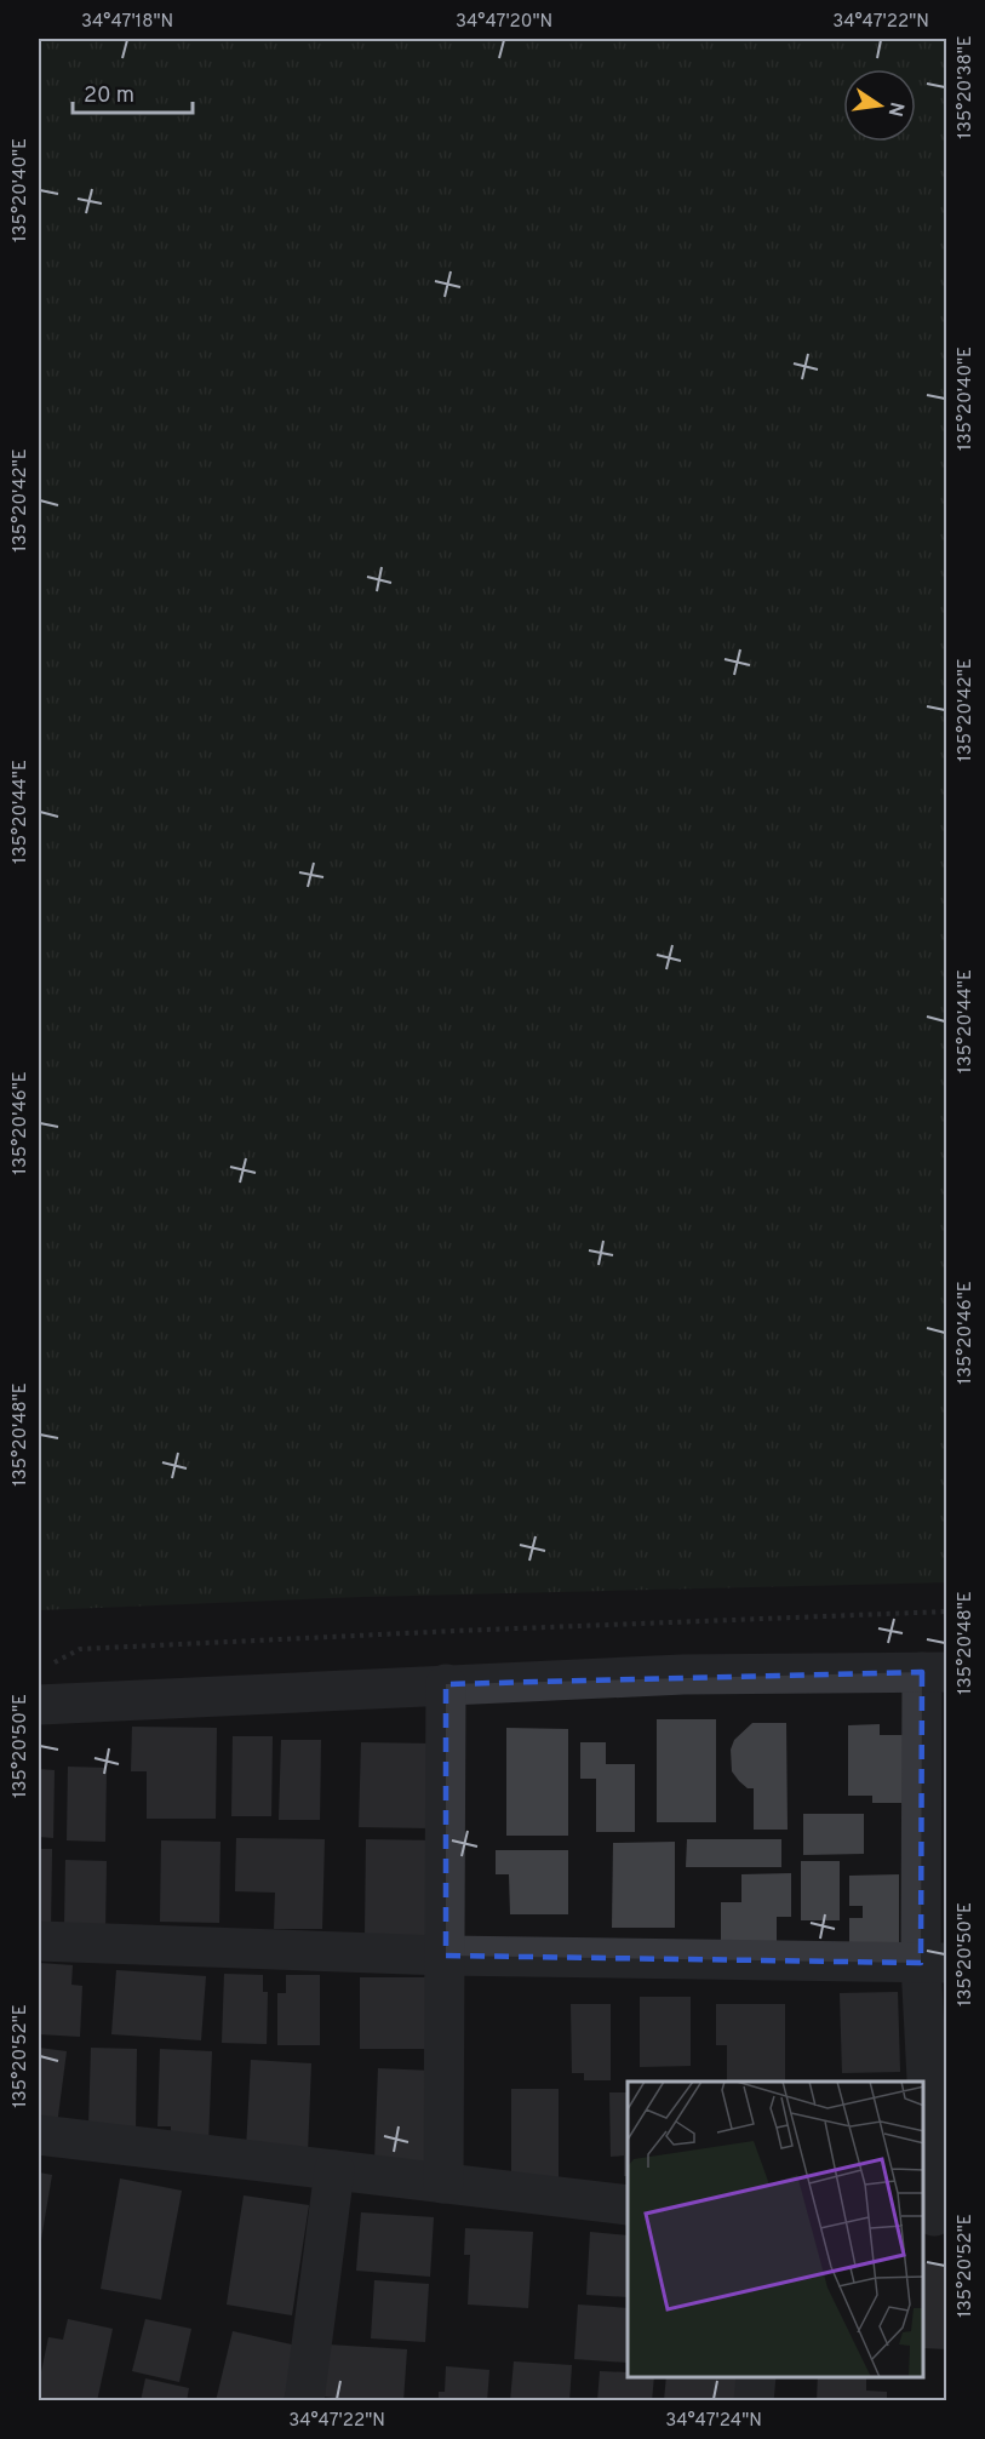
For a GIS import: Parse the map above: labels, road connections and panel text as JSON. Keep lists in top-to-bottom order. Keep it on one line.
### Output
{"scale_bar":"20 m","north":"right","coordinates":["34°47'18\"N","34°47'20\"N","34°47'22\"N","135°20'38\"E","135°20'40\"E","135°20'42\"E","135°20'44\"E","135°20'46\"E","135°20'48\"E","135°20'50\"E","135°20'52\"E","34°47'24\"N"]}
